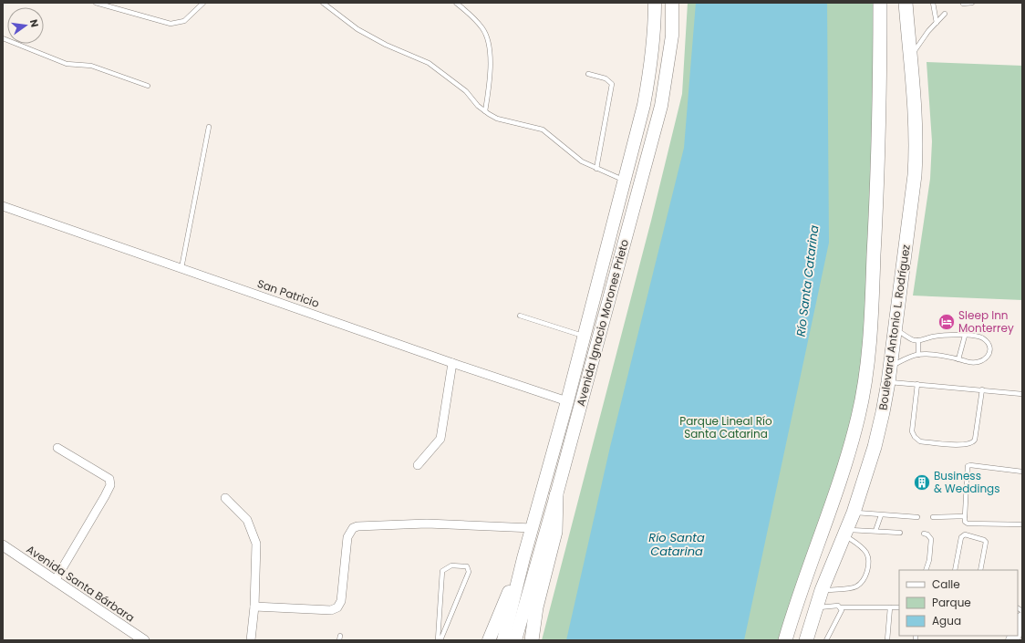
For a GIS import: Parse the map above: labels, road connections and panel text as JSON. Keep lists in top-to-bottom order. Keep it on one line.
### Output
{"streets":{"highway":["Boulevard Antonio L. Rodríguez"],"main road":["Avenida Ignacio Morones Prieto"],"street":["San Patricio","Avenida Santa Bárbara"]},"crossings":[["San Patricio","Avenida Ignacio Morones Prieto"]],"water":["Río Santa Catarina"],"parks":["Parque Lineal Río Santa Catarina"],"places":{"hotel":["Sleep Inn Monterrey"],"building":["Business & Weddings"]},"legend":["Calle","Parque","Agua"],"north":"right"}
